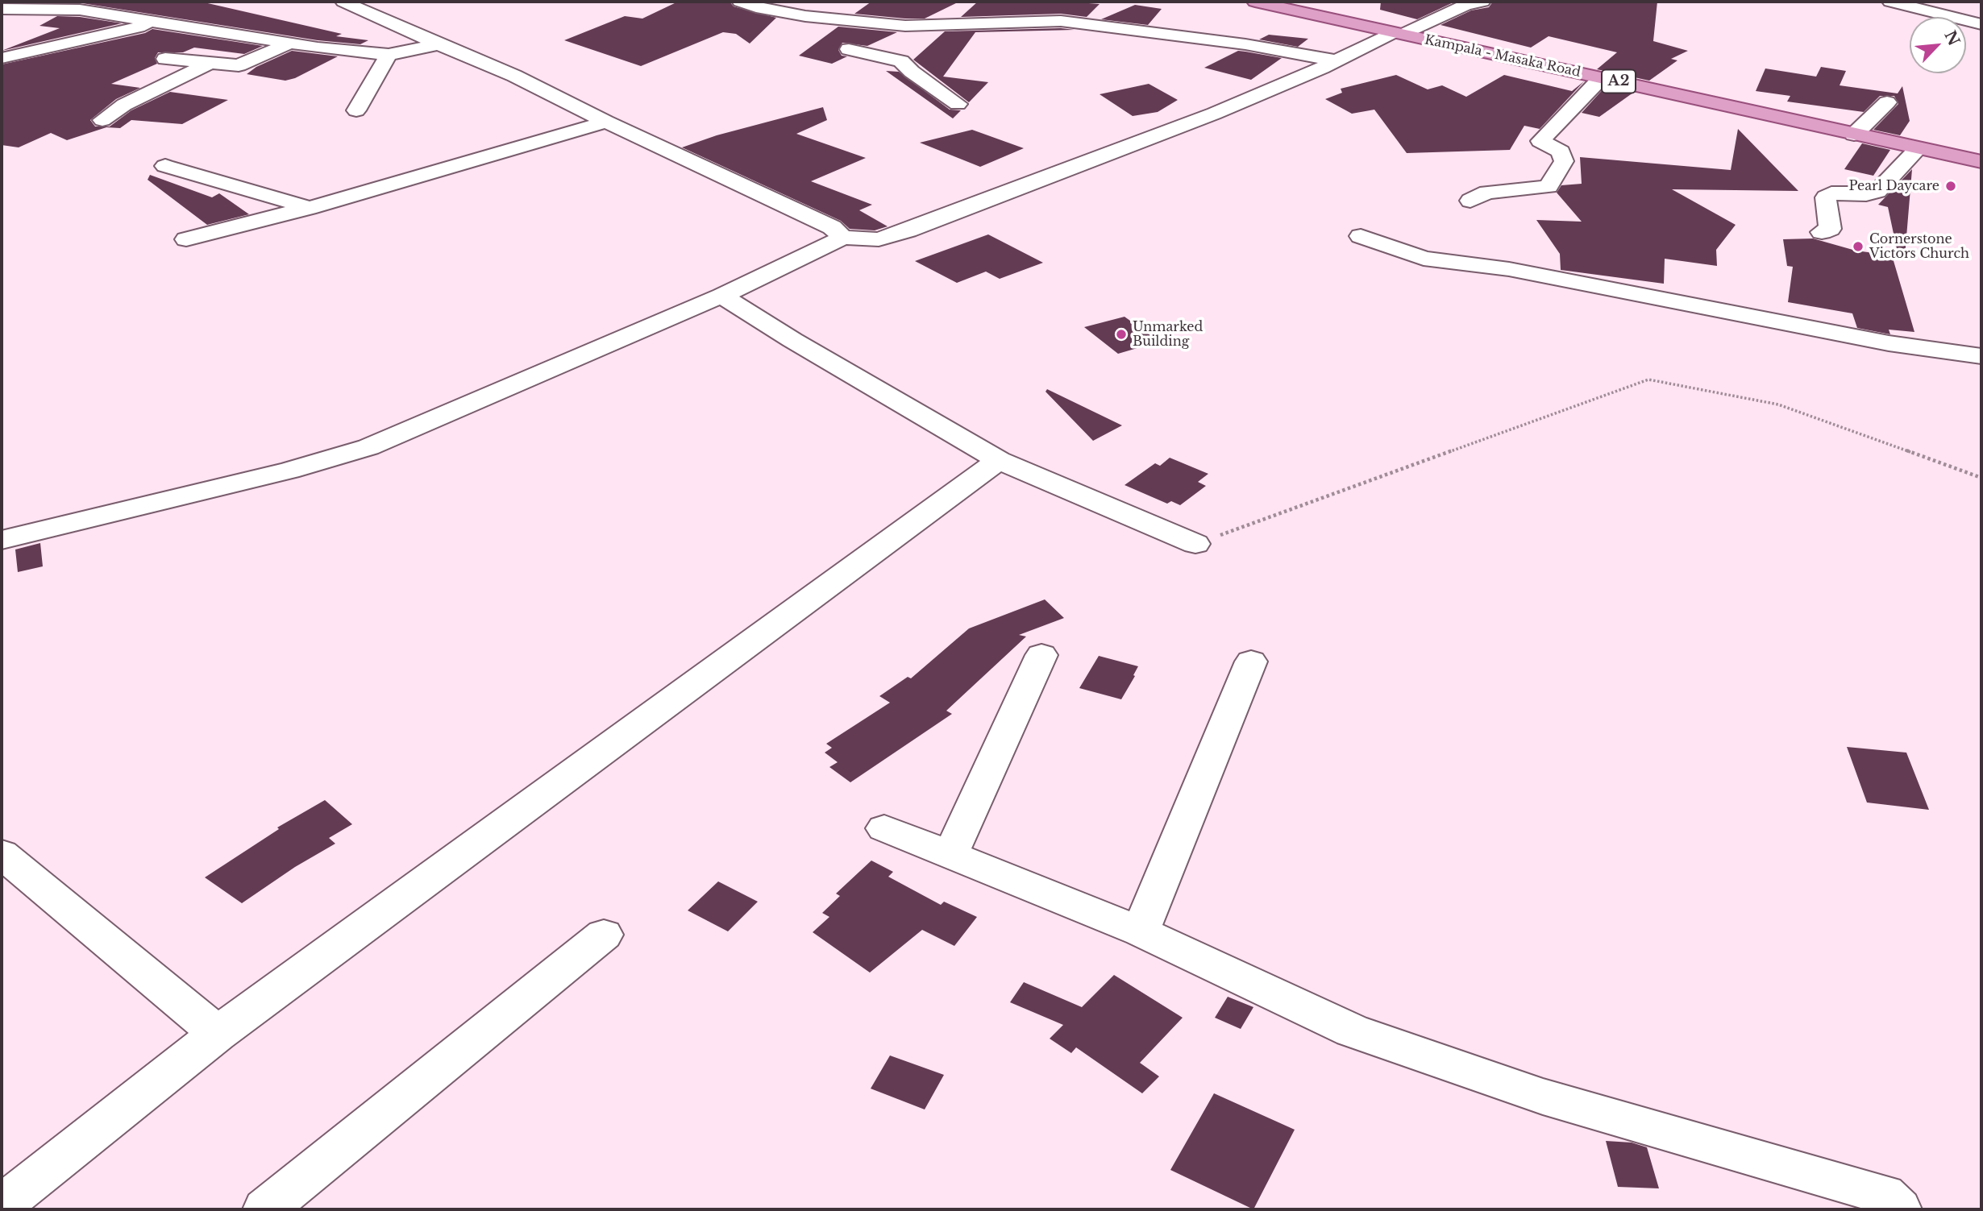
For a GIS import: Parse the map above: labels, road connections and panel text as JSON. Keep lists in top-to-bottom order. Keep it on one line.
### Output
{"streets":{"main road":["Kampala - Masaka Road","A2"]},"places":["Pearl Daycare","Cornerstone Victors Church","Unmarked Building"],"north":"top right"}
